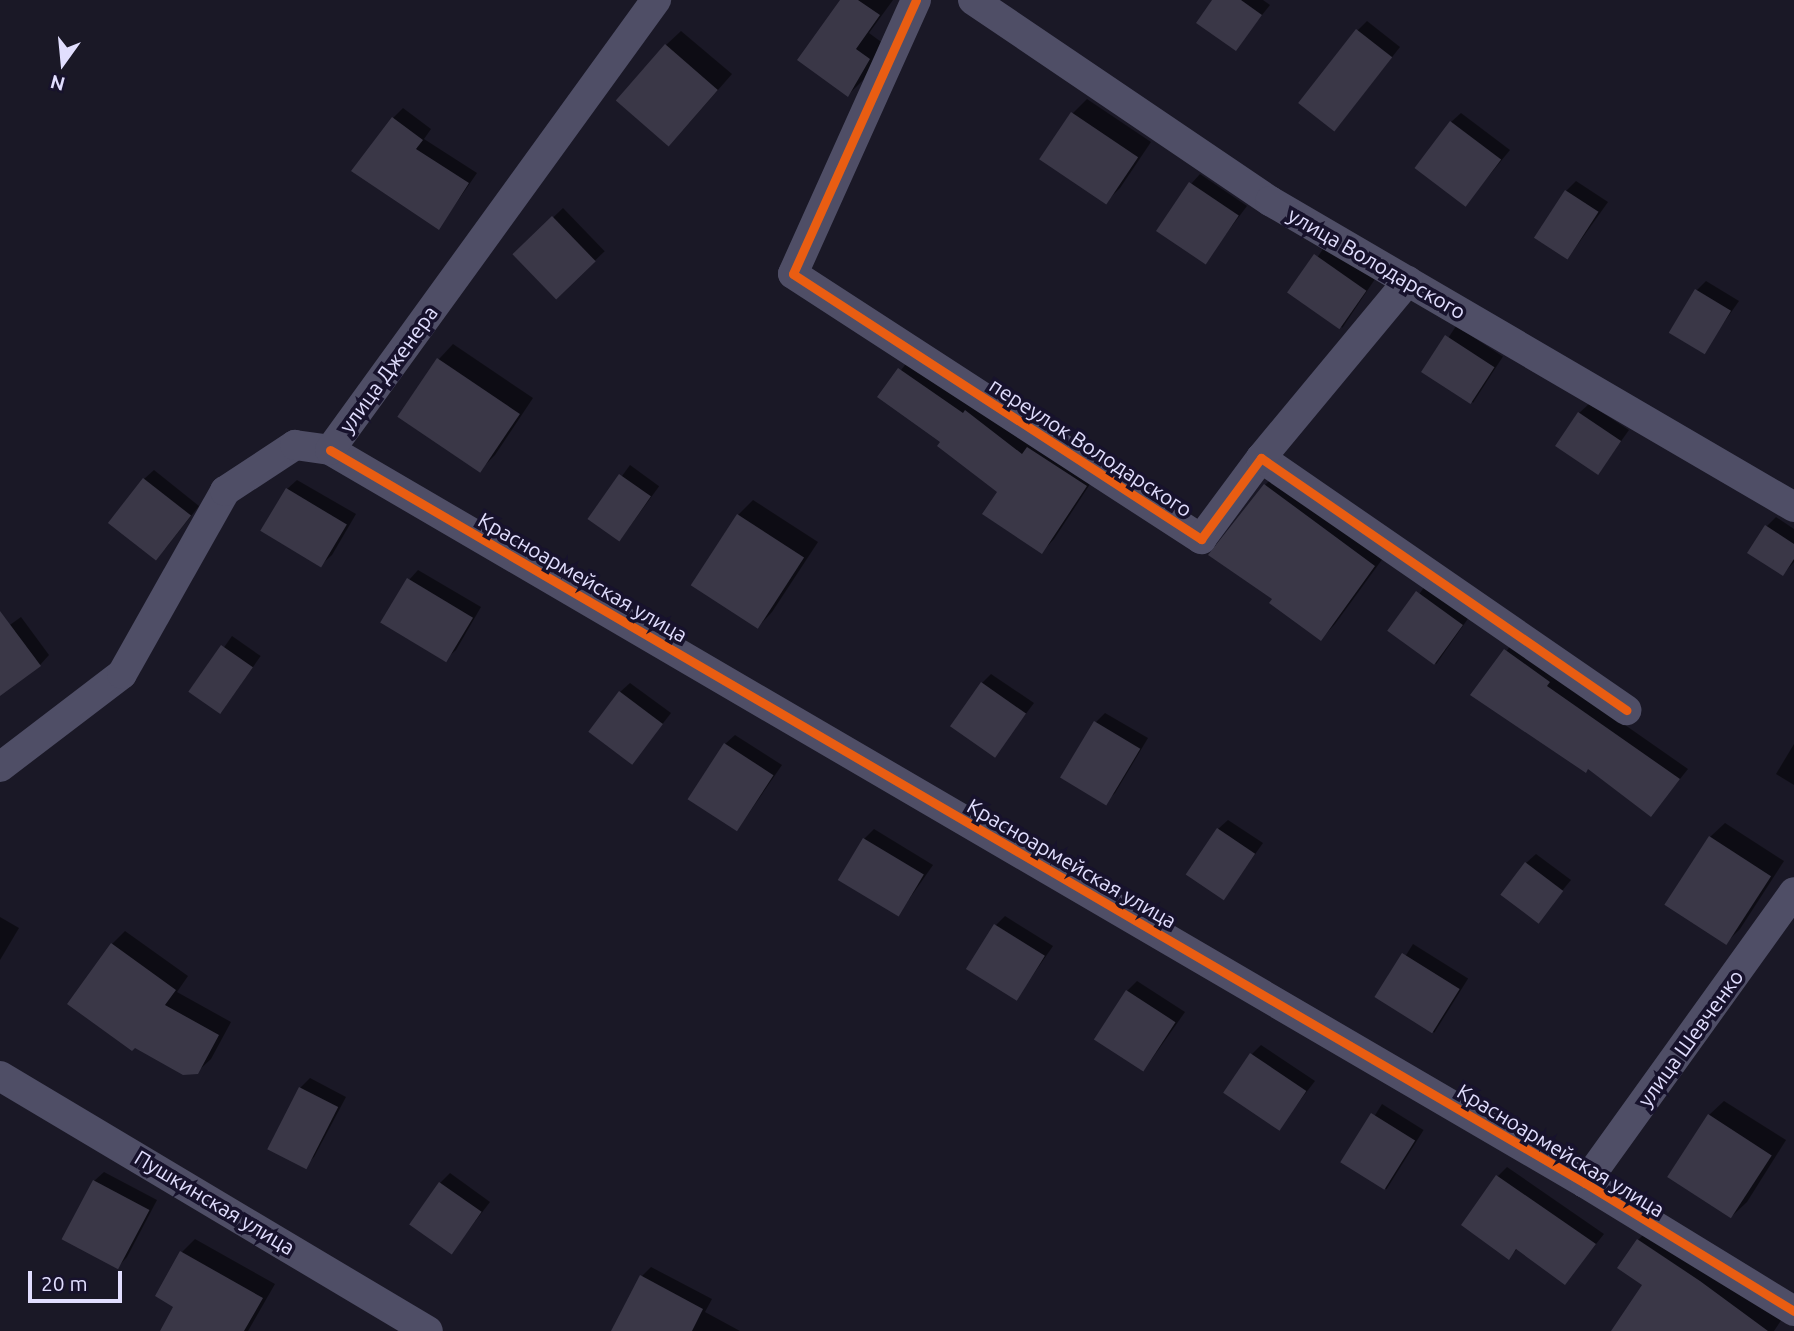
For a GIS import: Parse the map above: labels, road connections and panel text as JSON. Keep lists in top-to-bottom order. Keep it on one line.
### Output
{"streets":{"street":["улица Володарского","улица Дженера","переулок Володарского","Красноармейская улица","улица Шевченко","Пушкинская улица"]},"crossings":[["улица Володарского","переулок Володарского"],["улица Дженера","Красноармейская улица"],["Красноармейская улица","улица Шевченко"]],"scale_bar":"20 m","north":"bottom"}
